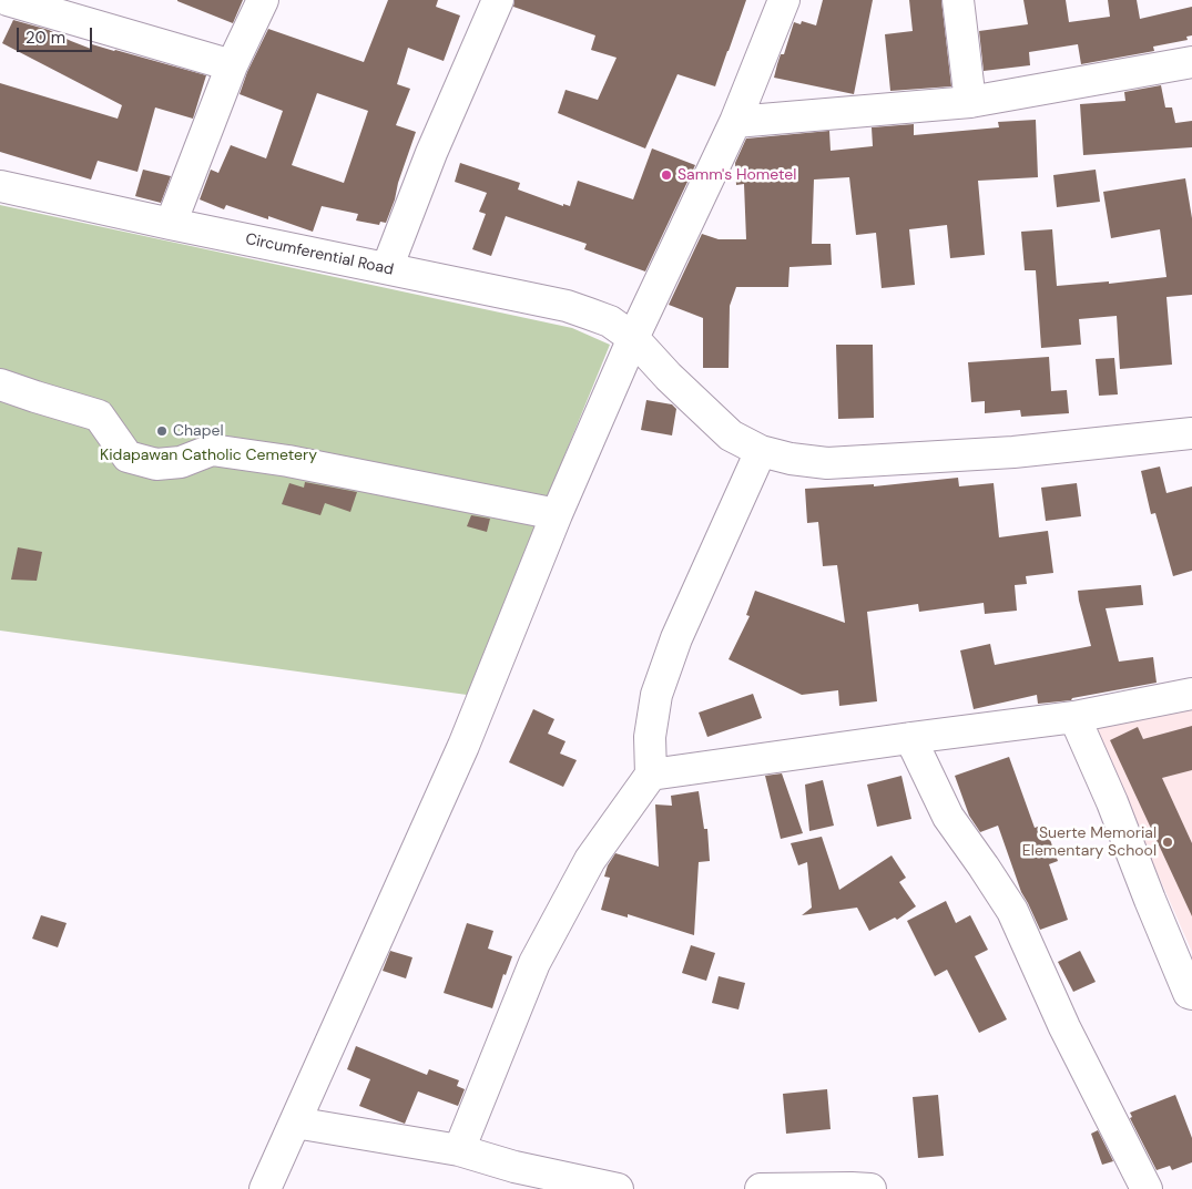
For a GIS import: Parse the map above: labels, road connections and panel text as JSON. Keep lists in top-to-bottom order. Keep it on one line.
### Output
{"streets":{"street":["Circumferential Road"]},"parks":["Kidapawan Catholic Cemetery"],"places":["Samm's Hometel","Chapel","Suerte Memorial Elementary School"],"scale_bar":"20 m"}
